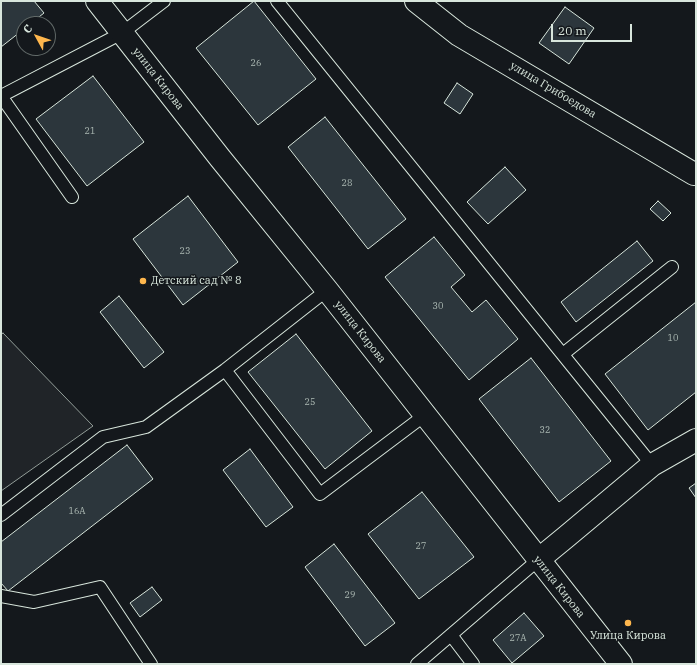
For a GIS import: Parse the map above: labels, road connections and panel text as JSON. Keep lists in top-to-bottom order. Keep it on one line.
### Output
{"streets":{"main road":["улица Кирова","улица Грибоедова"]},"places":["Детский сад № 8","Улица Кирова"],"house_numbers":["26","21","28","23","30","10","25","32","16А","27","29","27А"],"scale_bar":"20 m","north":"top left"}
